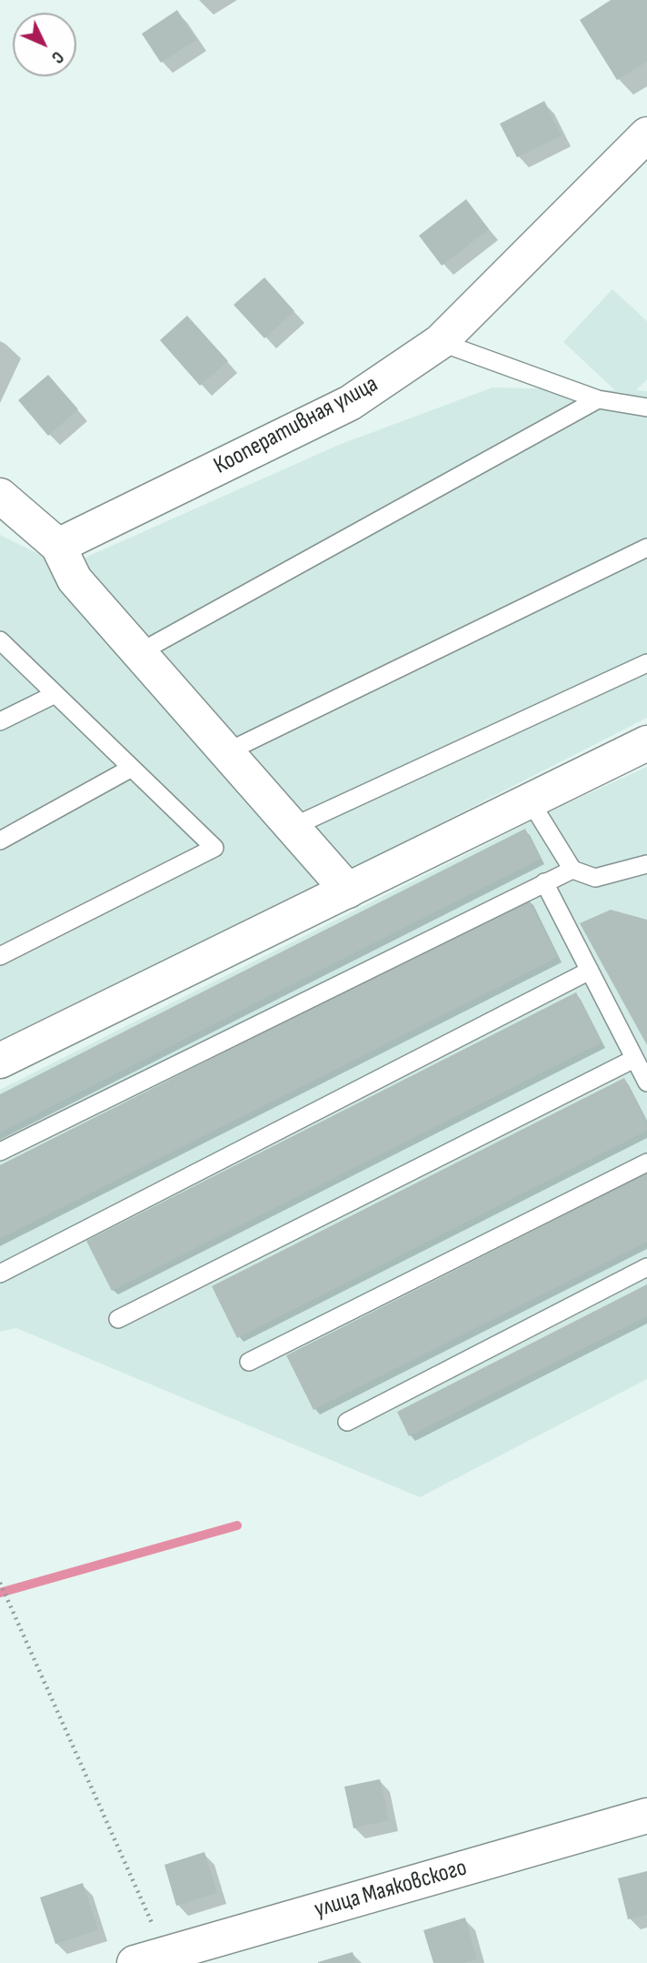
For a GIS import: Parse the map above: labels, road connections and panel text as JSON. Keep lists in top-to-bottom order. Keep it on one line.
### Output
{"streets":{"street":["Кооперативная улица","улица Маяковского"]},"north":"bottom right"}
